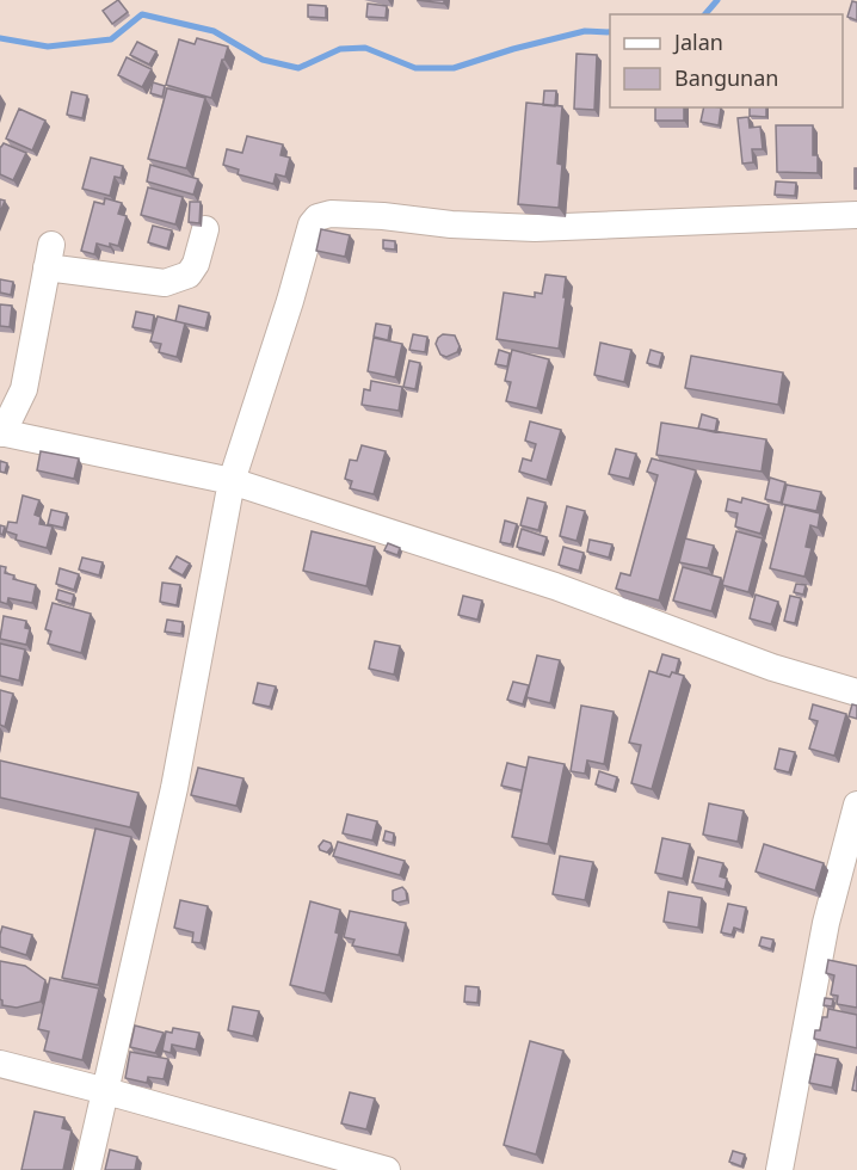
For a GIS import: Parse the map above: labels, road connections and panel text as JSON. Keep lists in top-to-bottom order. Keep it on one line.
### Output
{"legend":["Jalan","Bangunan"]}
